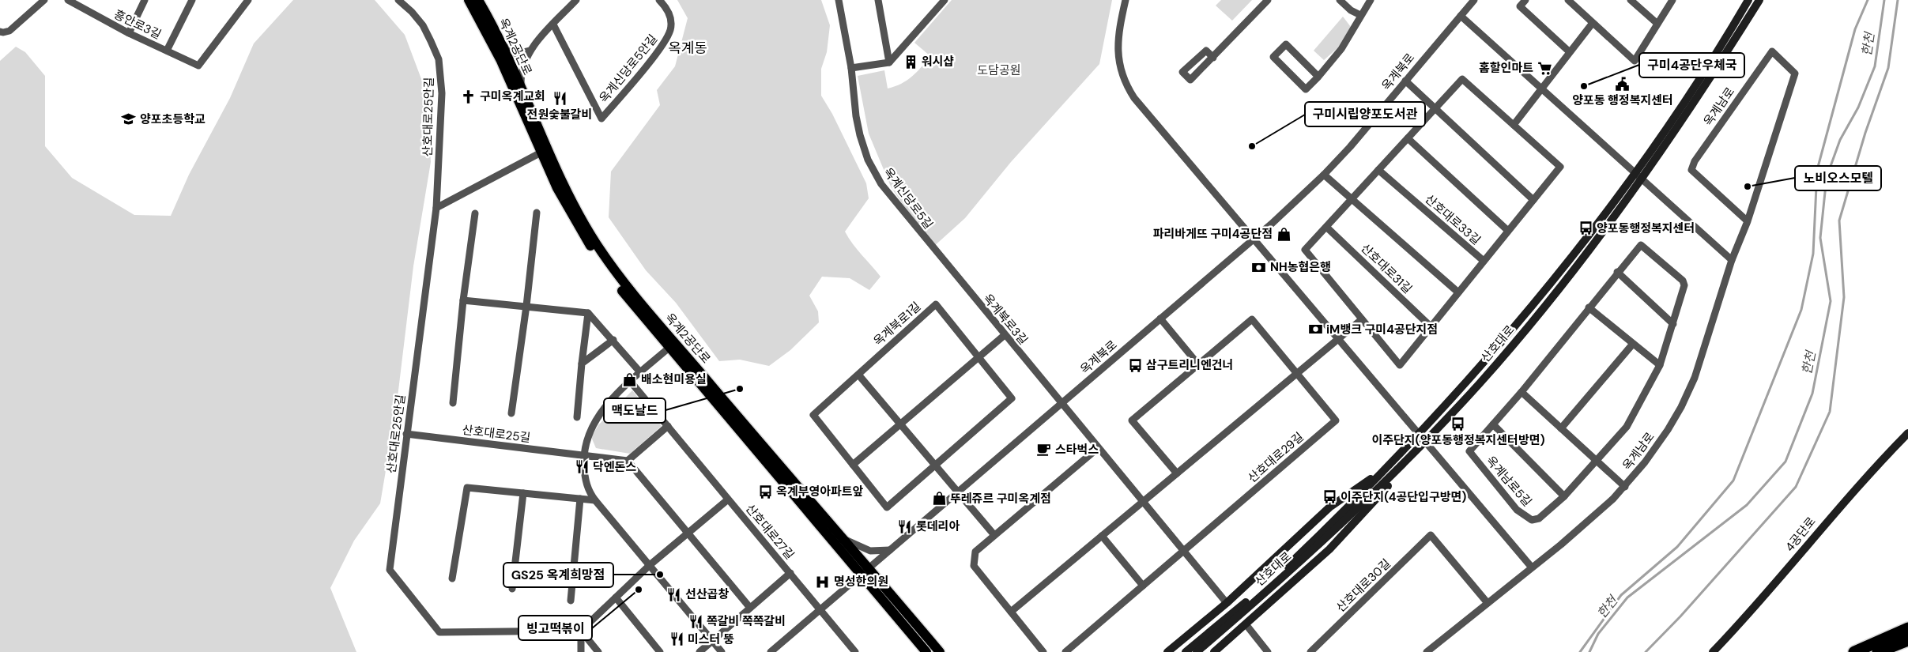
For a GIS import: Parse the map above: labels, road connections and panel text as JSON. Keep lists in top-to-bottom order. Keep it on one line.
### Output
{"streets":{"main road":["옥계2공단로"],"street":["흥안로3길","옥계신당로5안길","옥계북로","옥계남로","산호대로25안길","옥계신당로5길","산호대로33길","산호대로31길","옥계북로3길","옥계북로1길","산호대로","산호대로25길","산호대로29길","옥계남로5길","산호대로27길","4공단로","산호대로30길"]},"crossings":[["옥계2공단로","옥계북로"],["옥계북로","옥계북로3길"],["옥계북로","산호대로27길"],["옥계남로","산호대로30길"],["산호대로25안길","산호대로25길"],["옥계신당로5길","옥계북로3길"],["산호대로33길","산호대로31길"]],"districts":["옥계동"],"water":["한천"],"parks":["도담공원"],"places":{"building":["워시샵"],"supermarket":["홈할인마트"],"public building":["양포동 행정복지센터"],"other":["구미4공단우체국","구미시립양포도서관","노비오스모텔","맥도날드","GS25 옥계희망점","빙고떡볶이"],"church":["구미옥계교회"],"restaurant":["전원숯불갈비","닥엔돈스","롯데리아","선산곱창","쪽갈비 쪽쪽갈비","미스터 뚱"],"school or university":["양포초등학교"],"bus stop":["양포동행정복지센터","삼구트리니엔건너","이주단지(양포동행정복지센터방면)","옥계부영아파트앞","이주단지(4공단입구방면)"],"shop":["파리바게뜨 구미4공단점","배소현미용실","뚜레쥬르 구미옥계점"],"bank":["NH농협은행","iM뱅크 구미4공단지점"],"cafe":["스타벅스"],"hospital":["명성한의원"]}}
